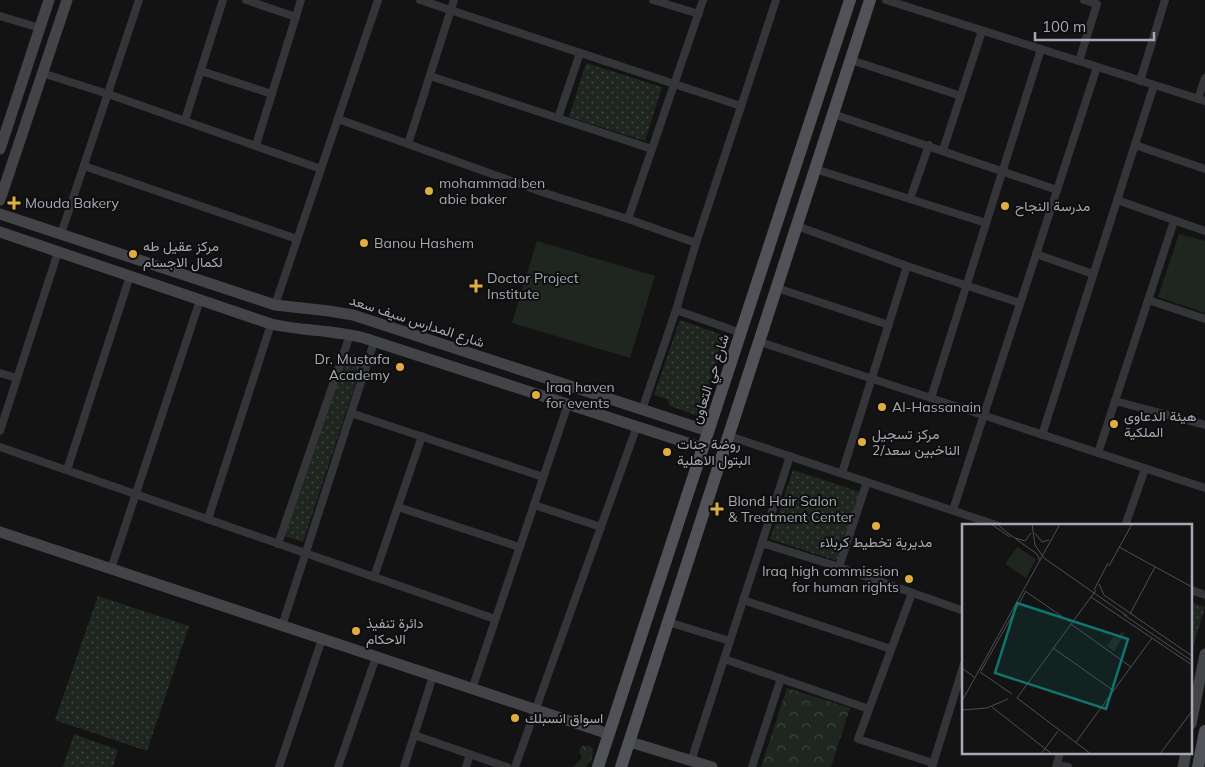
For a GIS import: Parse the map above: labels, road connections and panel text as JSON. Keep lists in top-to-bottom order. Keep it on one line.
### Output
{"streets":{"main road":["شارع المدارس سيف سعد","شارع حي التعاون"]},"crossings":[["شارع المدارس سيف سعد","شارع حي التعاون"]],"places":{"other":["mohammad ben abie baker","مدرسة النجاح","Banou Hashem","مركز عقيل طه لكمال الاجسام","Dr. Mustafa Academy","Iraq haven for events","Al-Hassanain","هيئة الدعاوى الملكية","مركز تسجيل الناخبين سعد/2","روضة جنات البتول الاهلية","مديرية تخطيط كربلاء","Iraq high commission for human rights","دائرة تنفيذ الاحكام","اسواق انسبلك"],"health":["Mouda Bakery","Doctor Project Institute","Blond Hair Salon & Treatment Center"]},"scale_bar":"100 m"}
